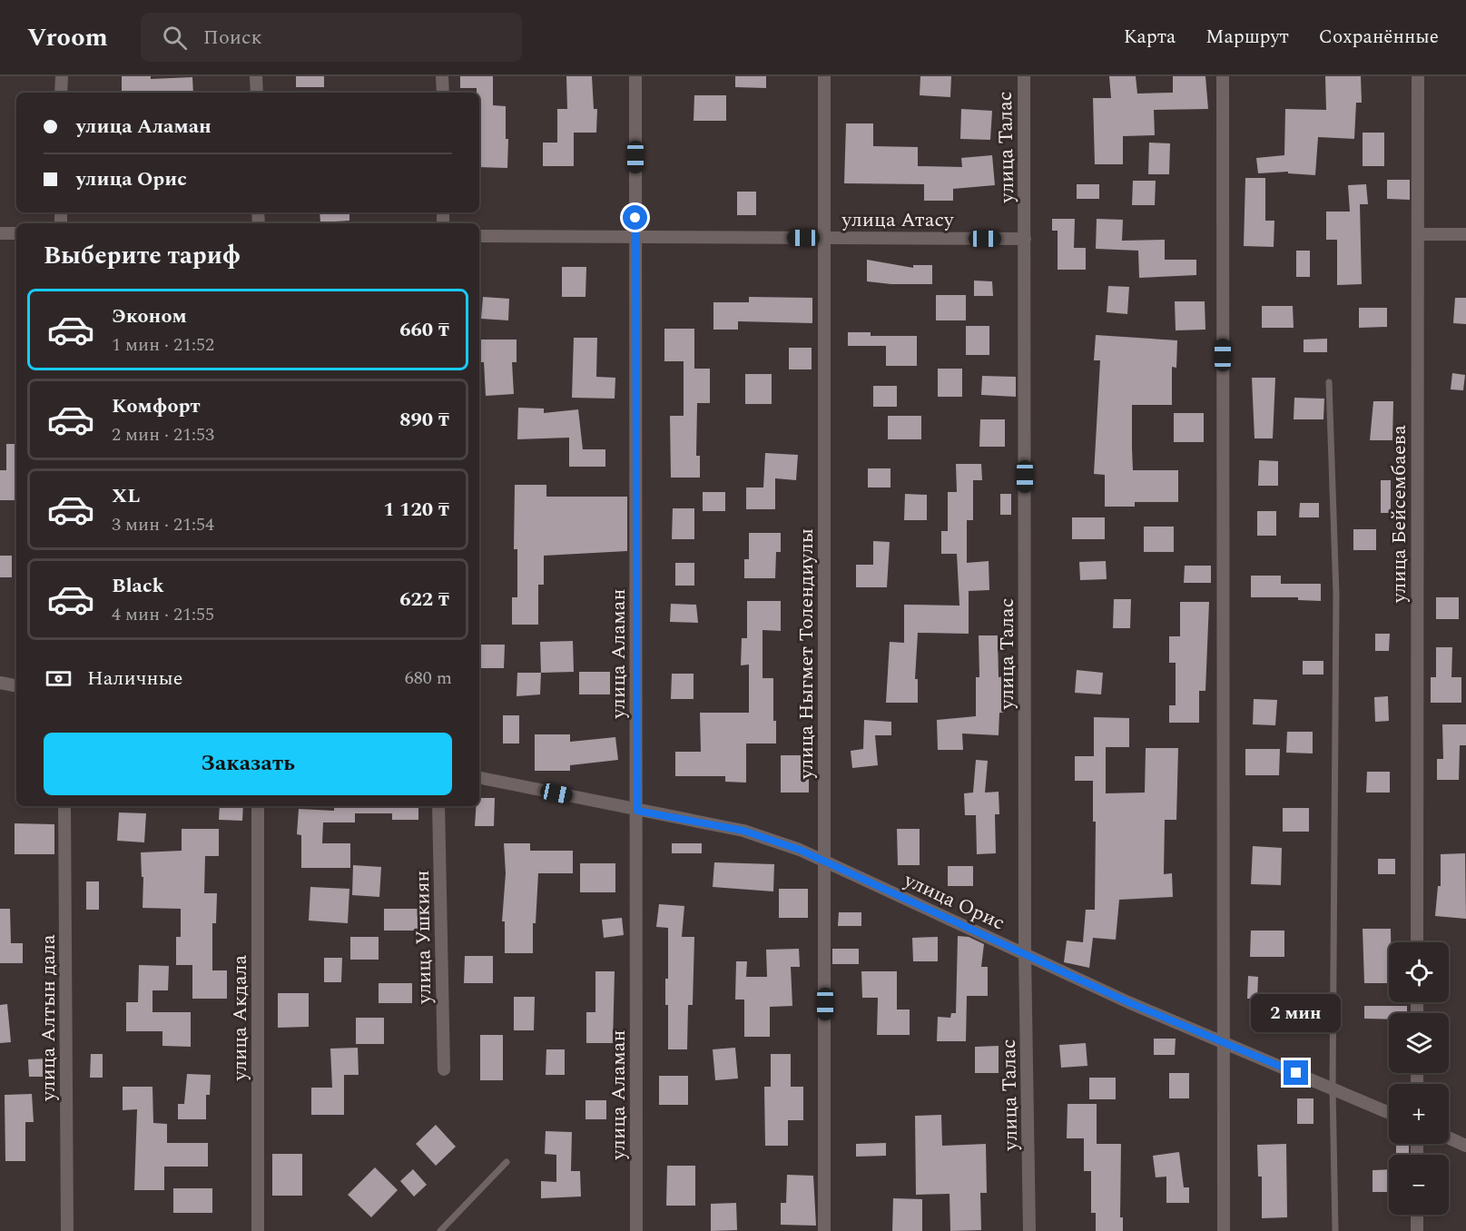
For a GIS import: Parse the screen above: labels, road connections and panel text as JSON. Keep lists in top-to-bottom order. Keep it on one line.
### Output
{"streets":{"street":["улица Талас","улица Атасу","улица Бейсембаева","улица Аламан","улица Ныгмет Толендиулы","улица Орис","улица Ушкиян","улица Алтын дала","улица Акдала"]},"crossings":[["улица Талас","улица Атасу"],["улица Талас","улица Орис"],["улица Атасу","улица Аламан"],["улица Атасу","улица Ныгмет Толендиулы"],["улица Аламан","улица Орис"],["улица Ныгмет Толендиулы","улица Орис"]],"page":{"header":"Vroom","search":"Поиск","nav":["Карта","Маршрут","Сохранённые"],"banner":["улица Аламан","улица Орис"],"heading":"Выберите тариф","list":[{"name":"Эконом","note":"1 мин · 21:52","value":"660 ₸"},{"name":"Комфорт","note":"2 мин · 21:53","value":"890 ₸"},{"name":"XL","note":"3 мин · 21:54","value":"1 120 ₸"},{"name":"Black","note":"4 мин · 21:55","value":"622 ₸"}],"pay":["Наличные","680 m"],"buttons":"Заказать","map_buttons":["+","−"],"bubble":"2 мин"}}
